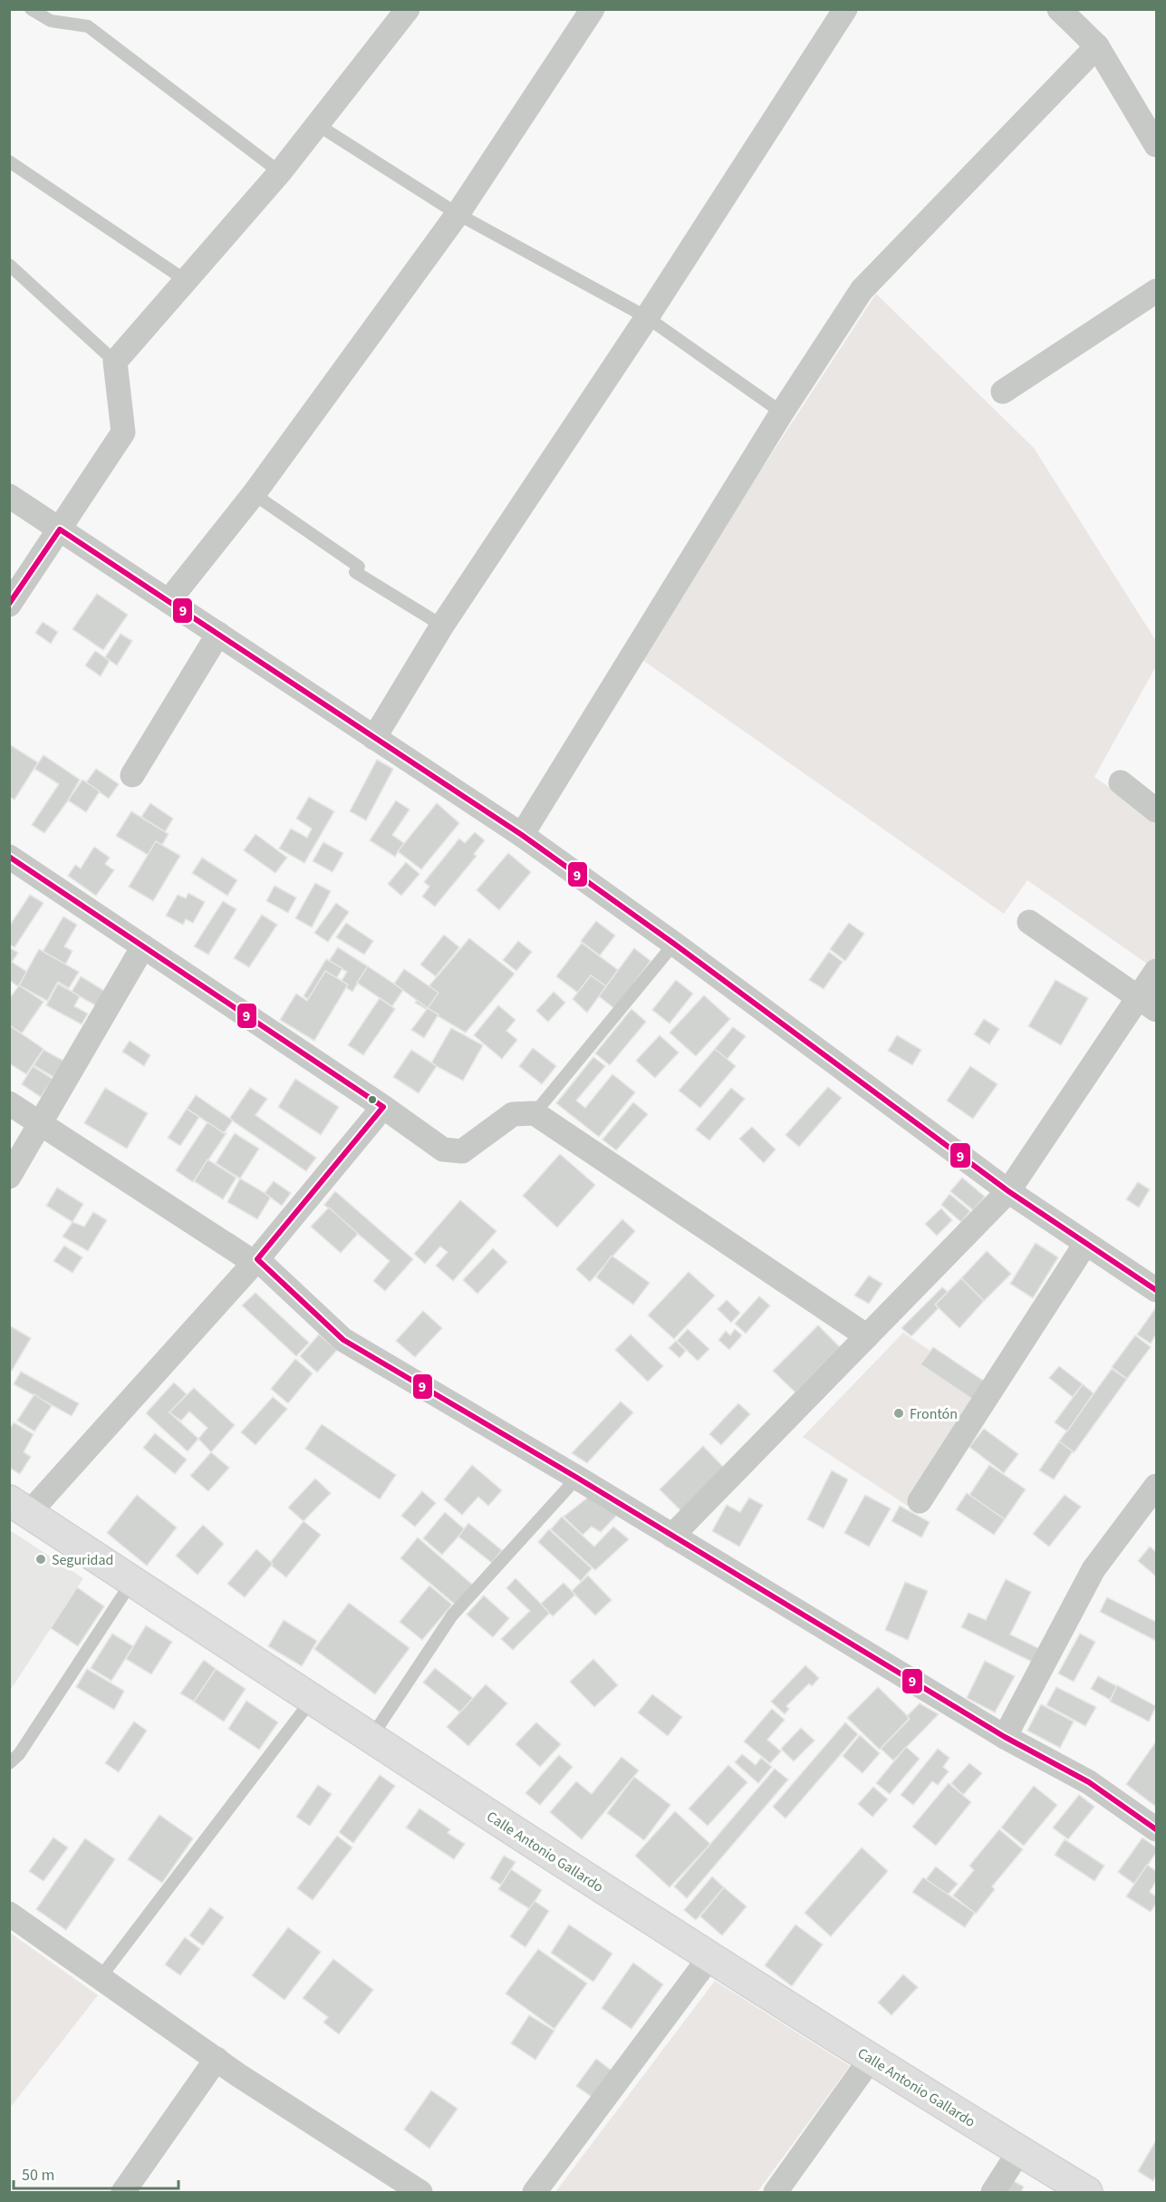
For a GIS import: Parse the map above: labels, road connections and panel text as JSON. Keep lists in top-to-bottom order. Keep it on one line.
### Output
{"streets":{"main road":["Calle Antonio Gallardo"]},"places":["Frontón","Seguridad"],"lines":["transit line 9"],"scale_bar":"50 m"}
